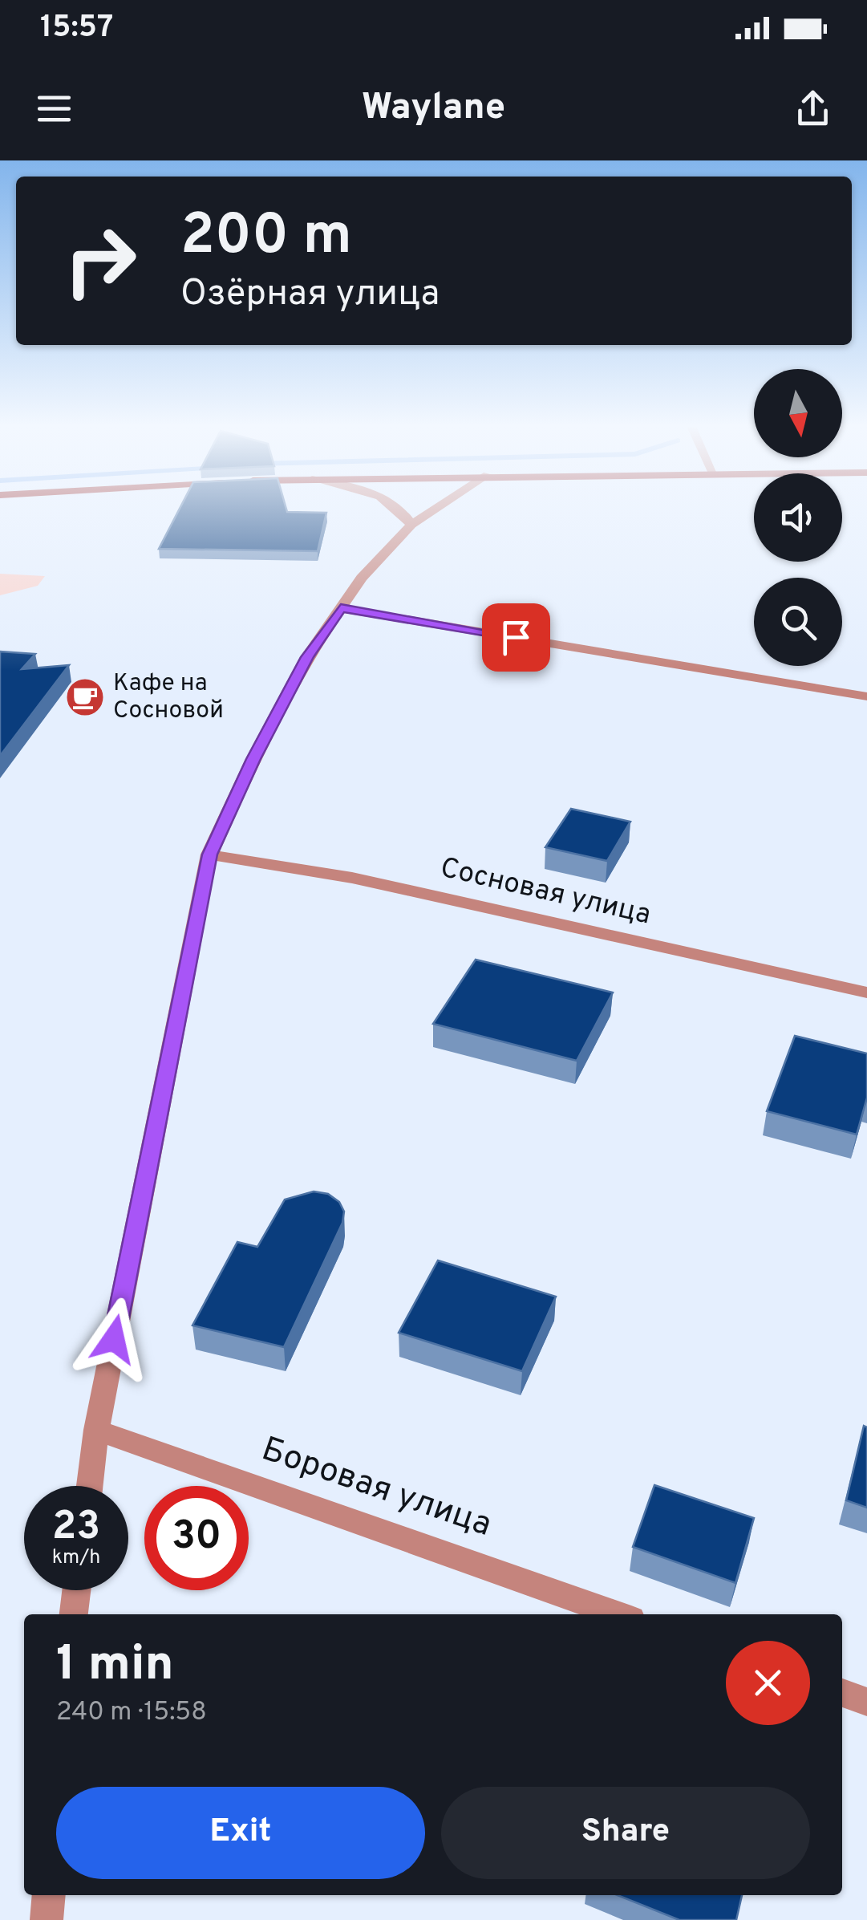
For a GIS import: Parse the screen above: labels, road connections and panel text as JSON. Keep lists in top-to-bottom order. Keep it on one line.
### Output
{"streets":{"street":["Сосновая улица","Боровая улица"]},"places":{"cafe":["Кафе на Сосновой"]},"north":"bottom","page":{"status":"15:57","header":"Waylane","turn":["200 m","Озёрная улица"],"speed":"23 km/h","limit":"30","heading":["1 min","240 m · 15:58"],"buttons":["Exit","Share"]}}
